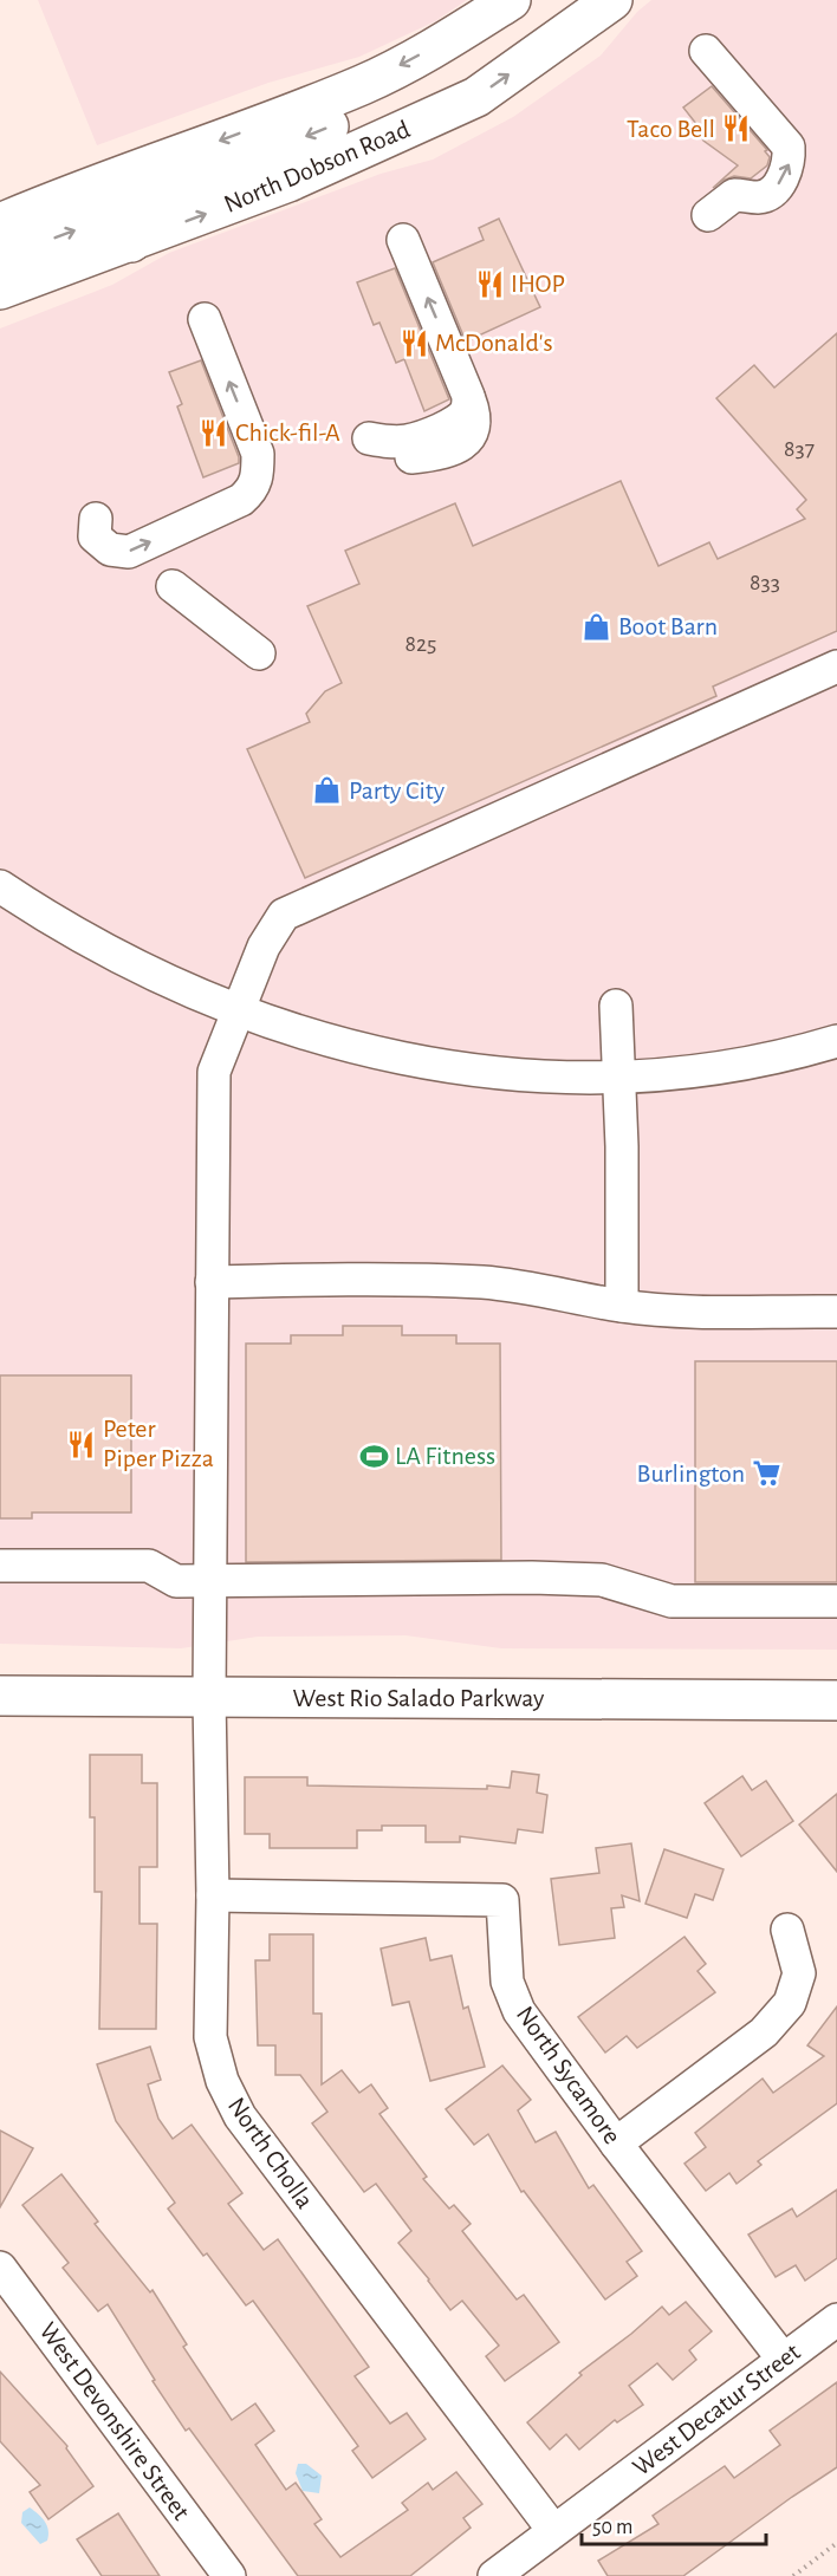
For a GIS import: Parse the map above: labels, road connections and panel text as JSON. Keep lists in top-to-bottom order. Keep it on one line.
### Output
{"streets":{"main road":["North Dobson Road","West Rio Salado Parkway"],"street":["North Sycamore","North Cholla","West Decatur Street","West Devonshire Street"]},"crossings":[["West Rio Salado Parkway","North Cholla"],["North Sycamore","North Cholla"],["North Sycamore","West Decatur Street"],["North Cholla","West Decatur Street"]],"places":{"restaurant":["Taco Bell","IHOP","McDonald's","Chick-fil-A","Peter Piper Pizza"],"shop":["Boot Barn","Party City"],"sports":["LA Fitness"],"supermarket":["Burlington"]},"house_numbers":["837","833","825"],"scale_bar":"50 m"}
